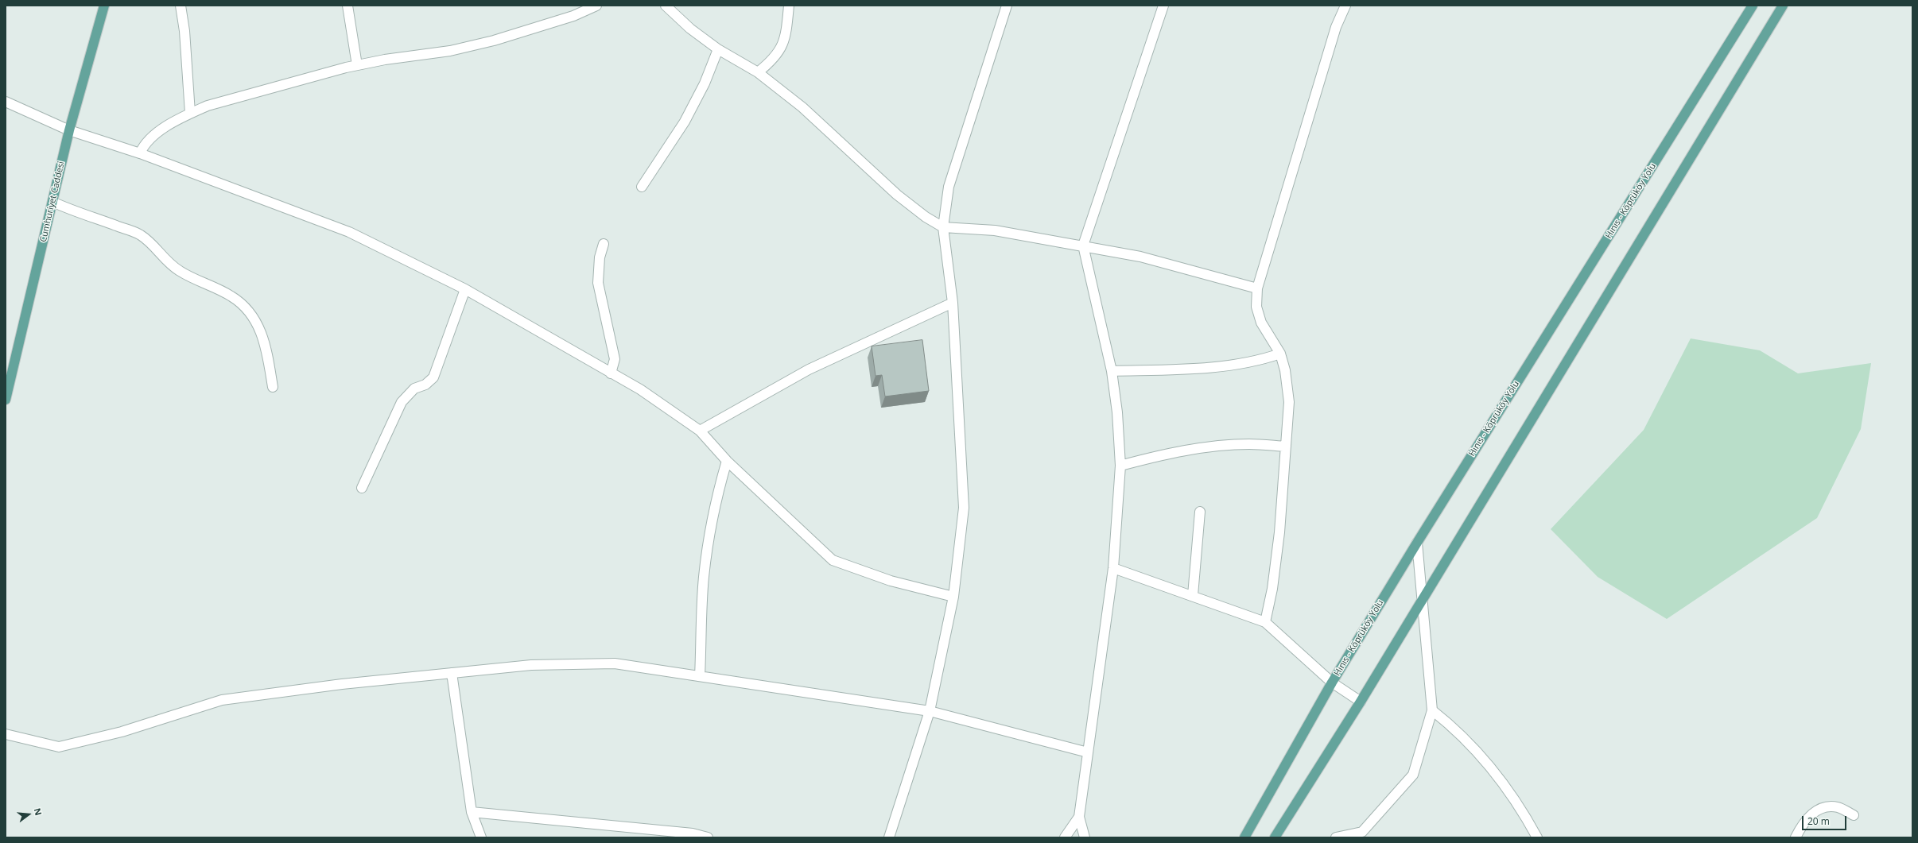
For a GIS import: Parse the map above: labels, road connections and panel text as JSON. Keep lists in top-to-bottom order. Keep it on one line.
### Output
{"streets":{"main road":["Hınıs - Köprüköy Yolu","Cumhuriyet Caddesi"]},"scale_bar":"20 m","north":"right"}
